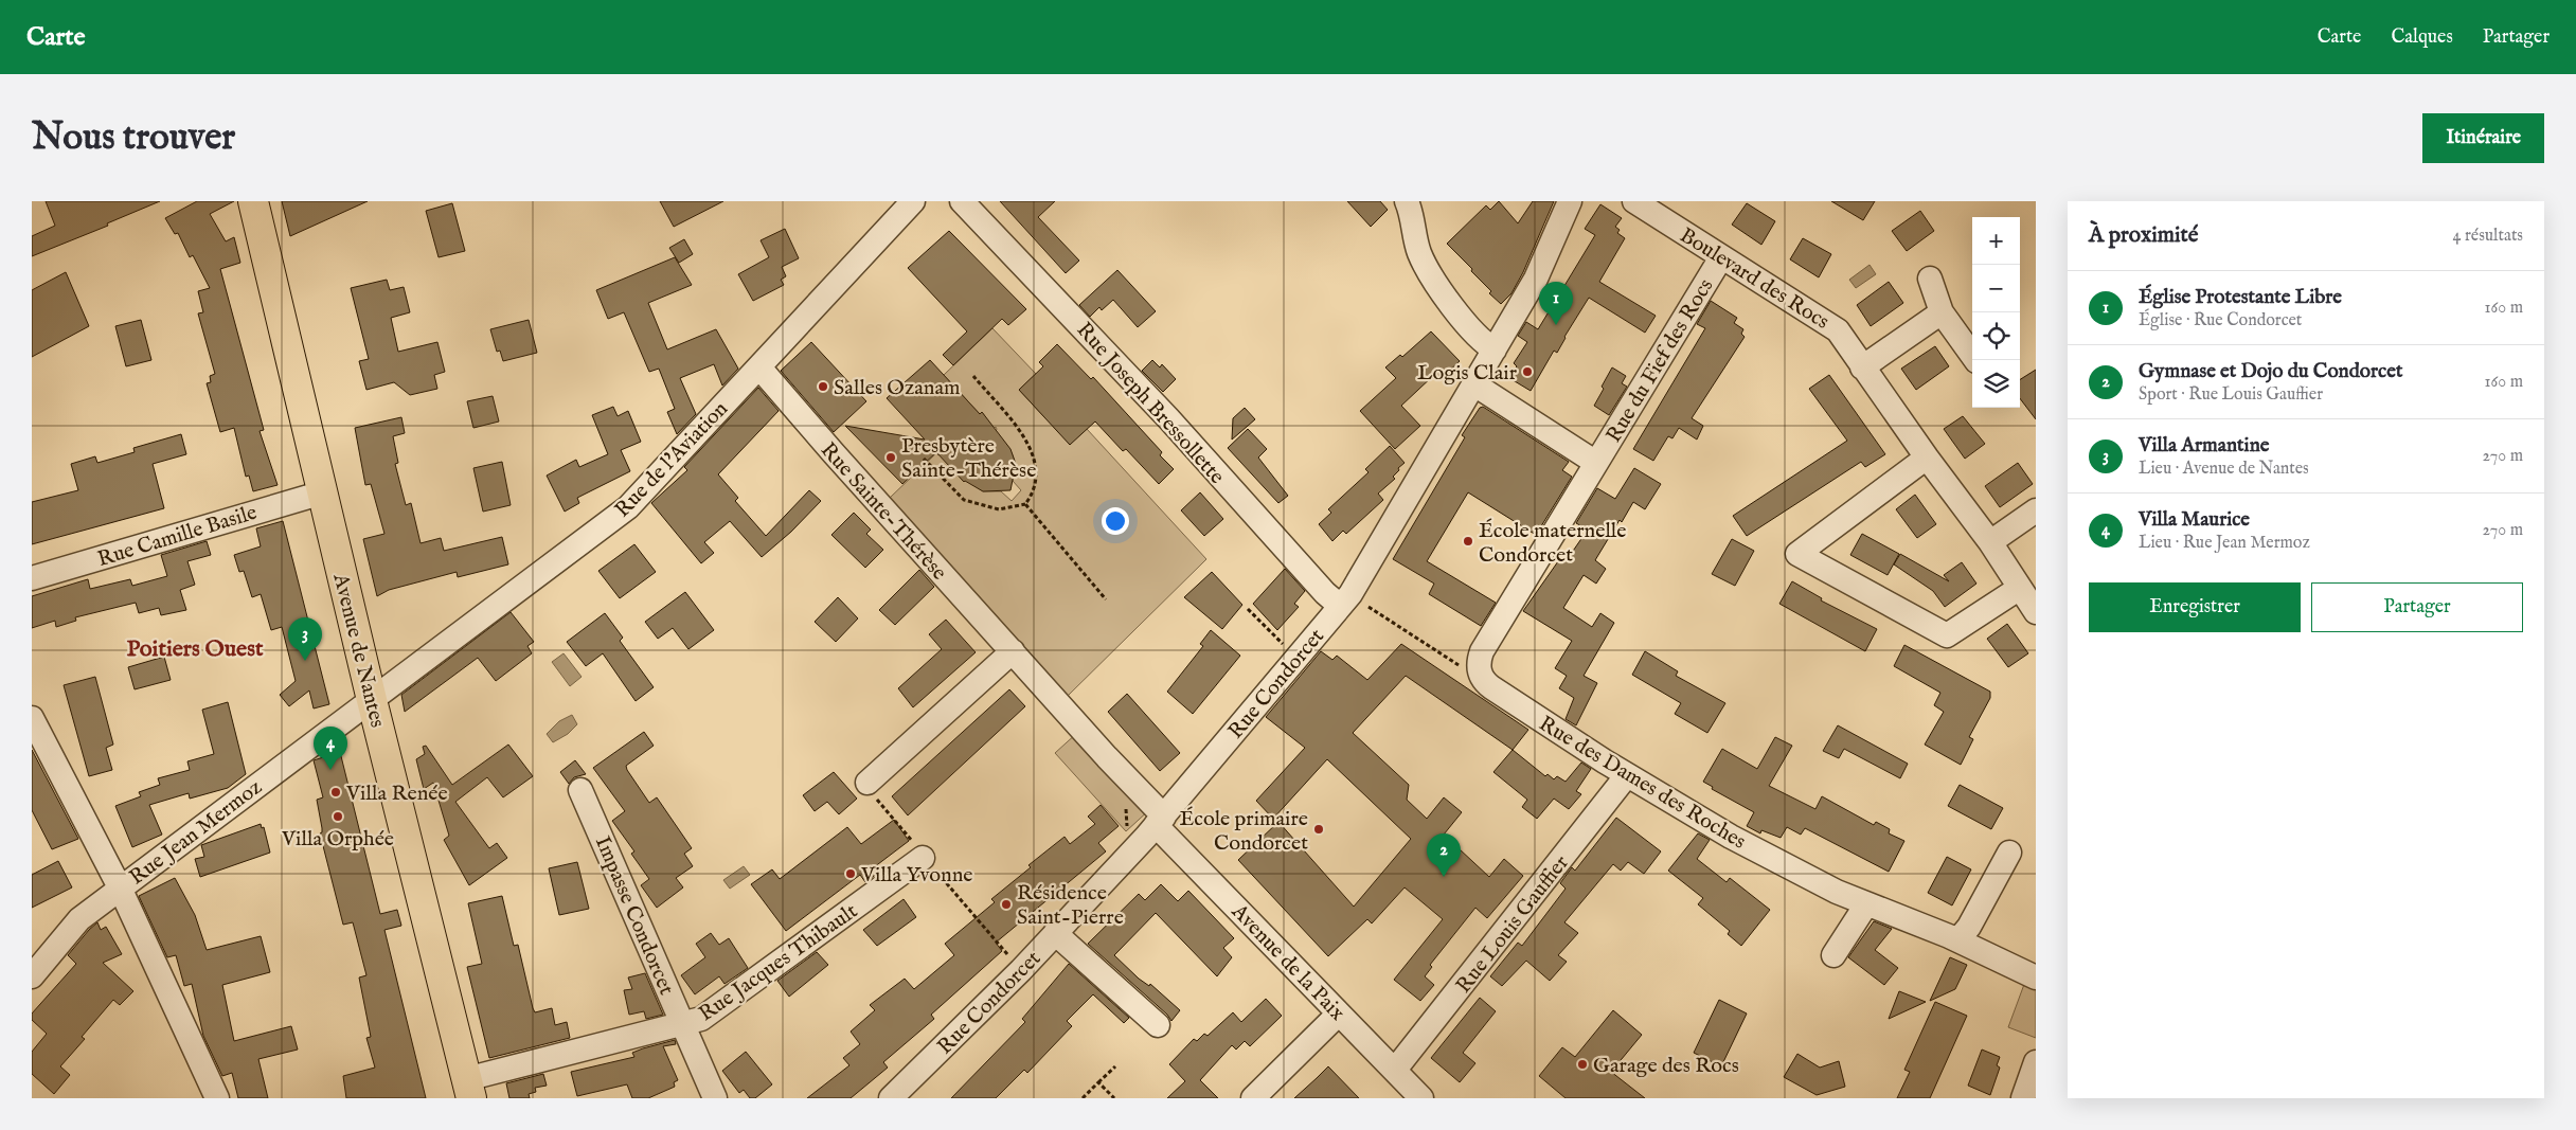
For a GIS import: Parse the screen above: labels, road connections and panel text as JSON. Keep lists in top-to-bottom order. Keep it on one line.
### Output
{"streets":{"main road":["Avenue de Nantes"],"street":["Boulevard des Rocs","Rue du Fief des Rocs","Rue Joseph Bressollette","Rue de l'Aviation","Rue Sainte-Thérèse","Rue Camille Basile","Rue Condorcet","Rue des Dames des Roches","Rue Jean Mermoz","Impasse Condorcet","Rue Louis Gauffier","Rue Jacques Thibault","Avenue de la Paix"]},"crossings":[["Boulevard des Rocs","Rue du Fief des Rocs"],["Rue du Fief des Rocs","Rue Condorcet"],["Rue du Fief des Rocs","Rue des Dames des Roches"],["Rue Joseph Bressollette","Rue Condorcet"],["Rue de l'Aviation","Rue Sainte-Thérèse"],["Rue de l'Aviation","Avenue de Nantes"],["Rue de l'Aviation","Rue Jean Mermoz"],["Rue Sainte-Thérèse","Rue Condorcet"],["Rue Sainte-Thérèse","Avenue de la Paix"],["Rue Camille Basile","Avenue de Nantes"],["Avenue de Nantes","Rue Jean Mermoz"],["Avenue de Nantes","Rue Jacques Thibault"],["Rue Condorcet","Avenue de la Paix"],["Rue des Dames des Roches","Rue Louis Gauffier"],["Impasse Condorcet","Rue Jacques Thibault"],["Rue Louis Gauffier","Avenue de la Paix"]],"districts":["Poitiers Ouest"],"places":["Logis Clair","Salles Ozanam","Presbytère Sainte-Thérèse","École maternelle Condorcet","Villa Renée","Villa Orphée","École primaire Condorcet","Villa Yvonne","Résidence Saint-Pierre","Garage des Rocs"],"page":{"header":"Carte","nav":["Carte","Calques","Partager"],"buttons":["Itinéraire",["Enregistrer","Partager"]],"title":"Nous trouver","heading":["À proximité","4 résultats"],"map_buttons":["+","−"],"list":[{"mark":"1","name":"Église Protestante Libre","note":"Église · Rue Condorcet","value":"160 m"},{"mark":"2","name":"Gymnase et Dojo du Condorcet","note":"Sport · Rue Louis Gauffier","value":"160 m"},{"mark":"3","name":"Villa Armantine","note":"Lieu · Avenue de Nantes","value":"270 m"},{"mark":"4","name":"Villa Maurice","note":"Lieu · Rue Jean Mermoz","value":"270 m"}],"pins":["1","3","4","2"]}}
